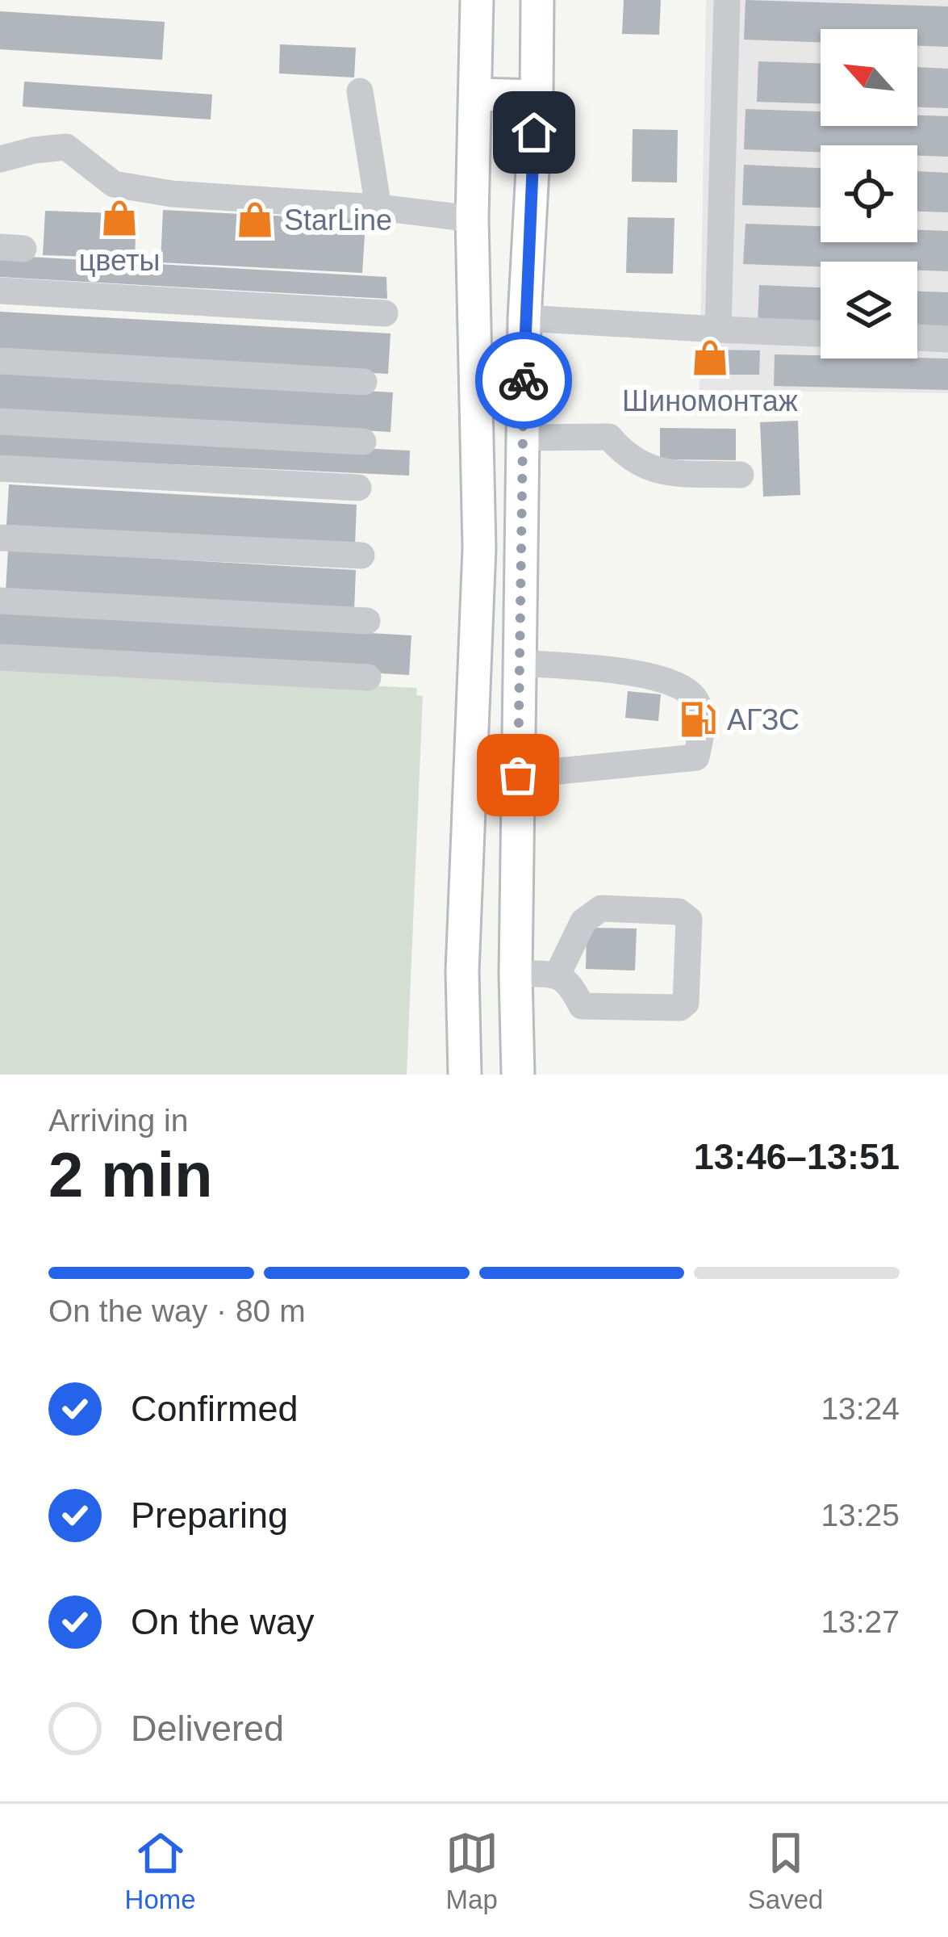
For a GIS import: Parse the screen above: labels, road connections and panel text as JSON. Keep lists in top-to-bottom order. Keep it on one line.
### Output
{"places":{"shop":["цветы","StarLine","Шиномонтаж"],"fuel station":["АГЗС"]},"north":"top left","page":{"heading":["2 min","Arriving in","13:46–13:51"],"bar":"On the way · 80 m","list":[["Confirmed","13:24"],["Preparing","13:25"],["On the way","13:27"],"Delivered"],"tabs":["Home","Map","Saved"]}}
